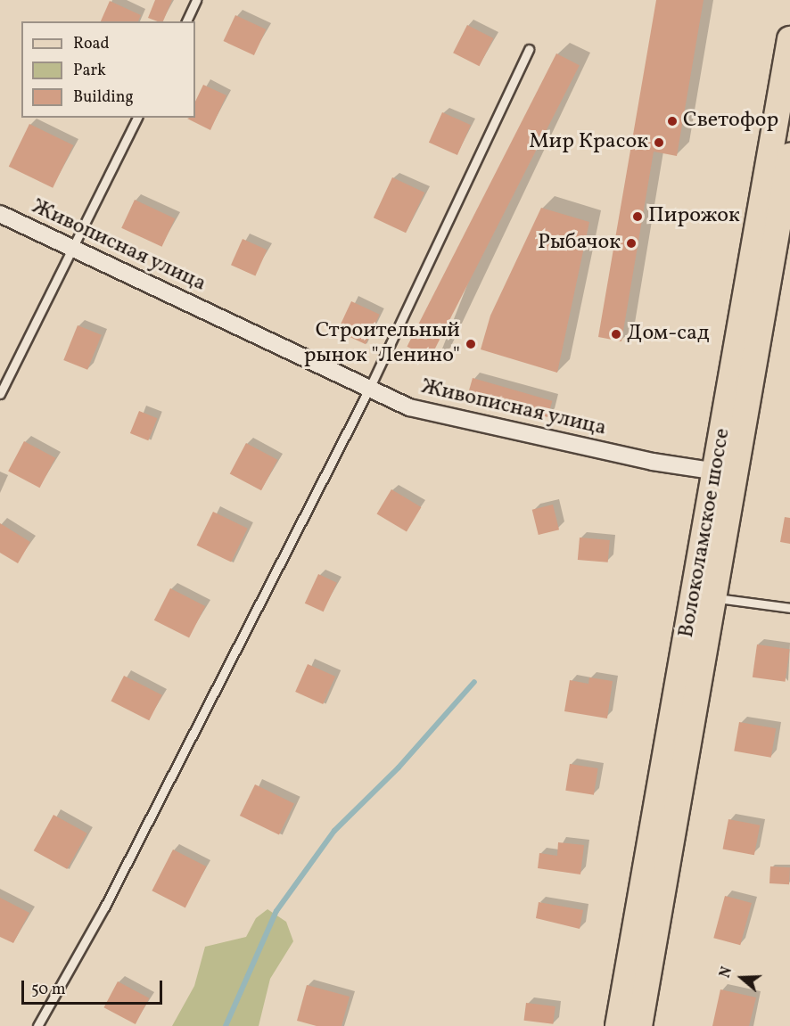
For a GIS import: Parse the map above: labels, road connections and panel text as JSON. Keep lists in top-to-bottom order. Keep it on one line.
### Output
{"streets":{"main road":["Волоколамское шоссе"],"street":["Живописная улица"]},"crossings":[["Живописная улица","Волоколамское шоссе"]],"places":["Светофор","Мир Красок","Пирожок","Рыбачок","Дом-сад","Строительный рынок \"Ленино\""],"legend":["Road","Park","Building"],"scale_bar":"50 m","north":"left"}
